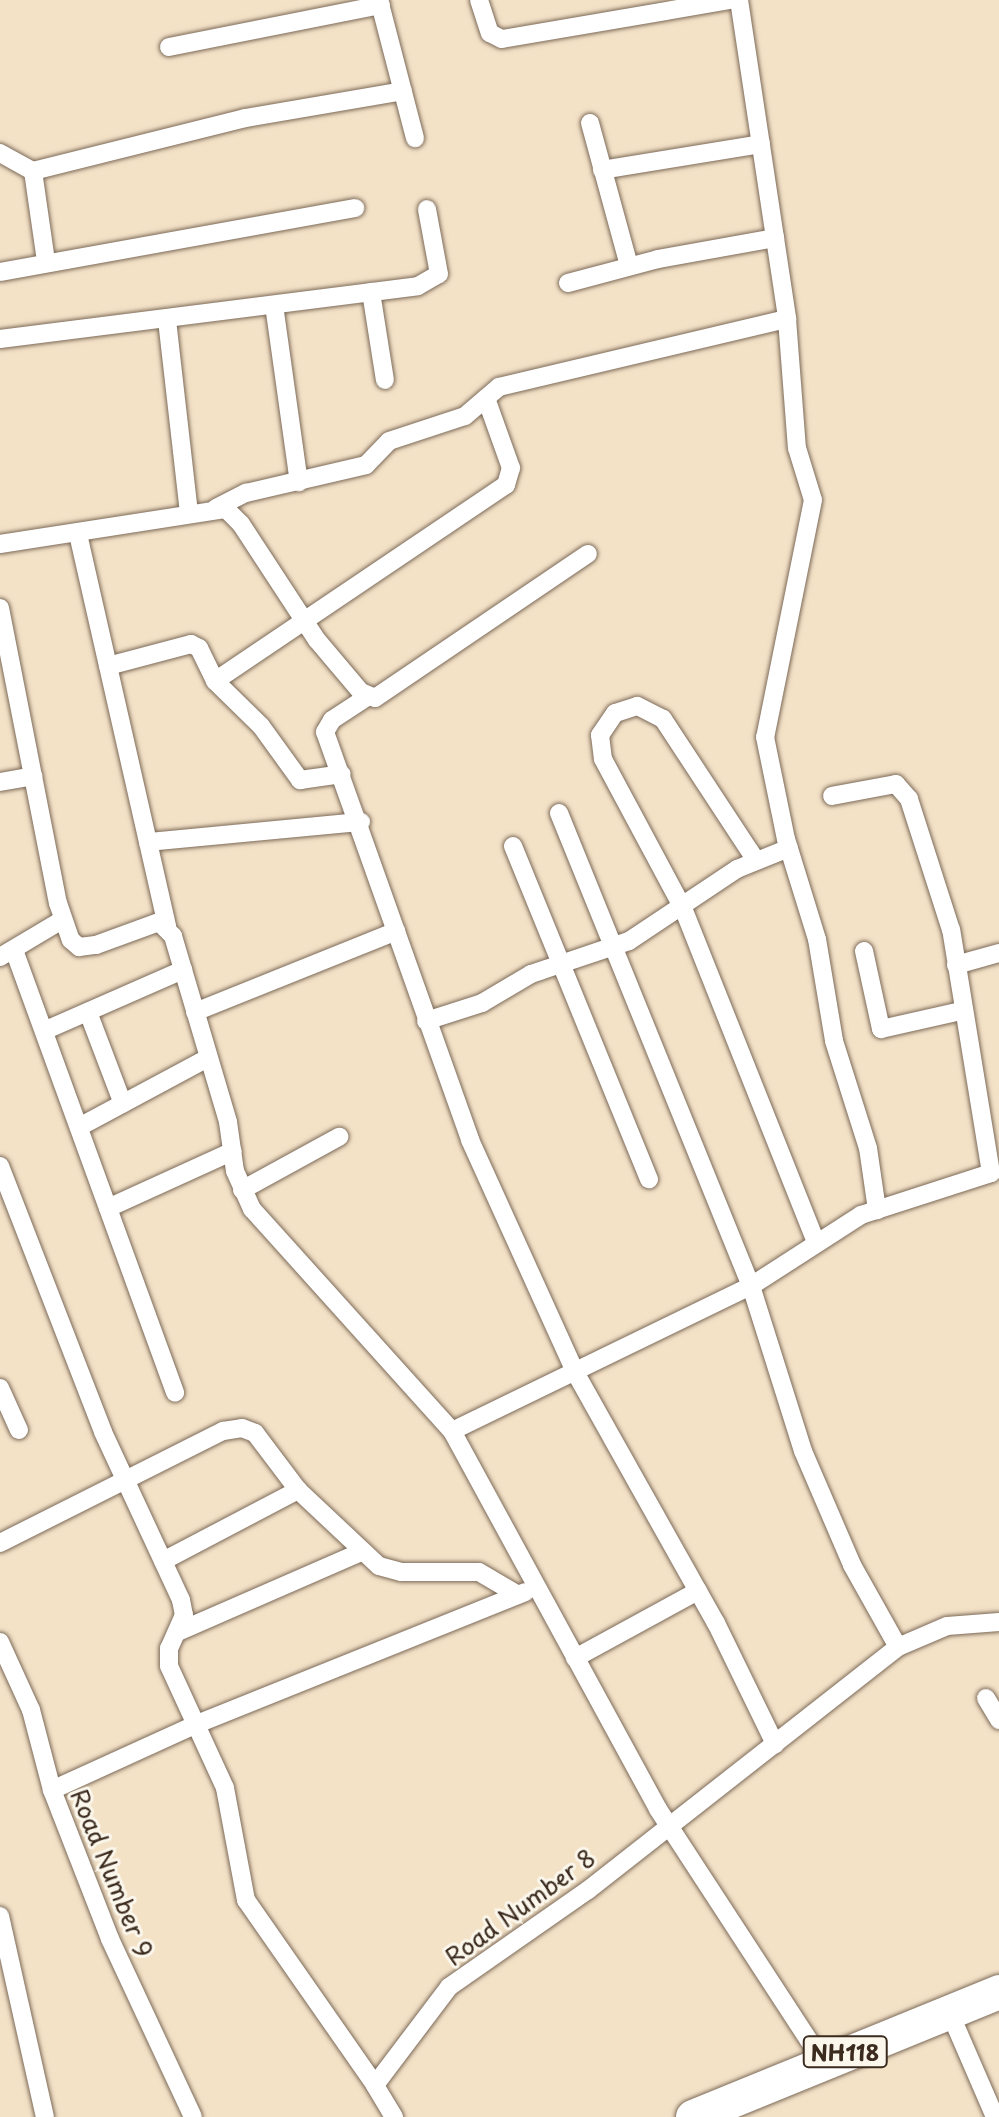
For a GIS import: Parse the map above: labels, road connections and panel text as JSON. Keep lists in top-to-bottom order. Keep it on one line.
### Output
{"streets":{"highway":["NH118"],"street":["Road Number 9","Road Number 8"]}}
